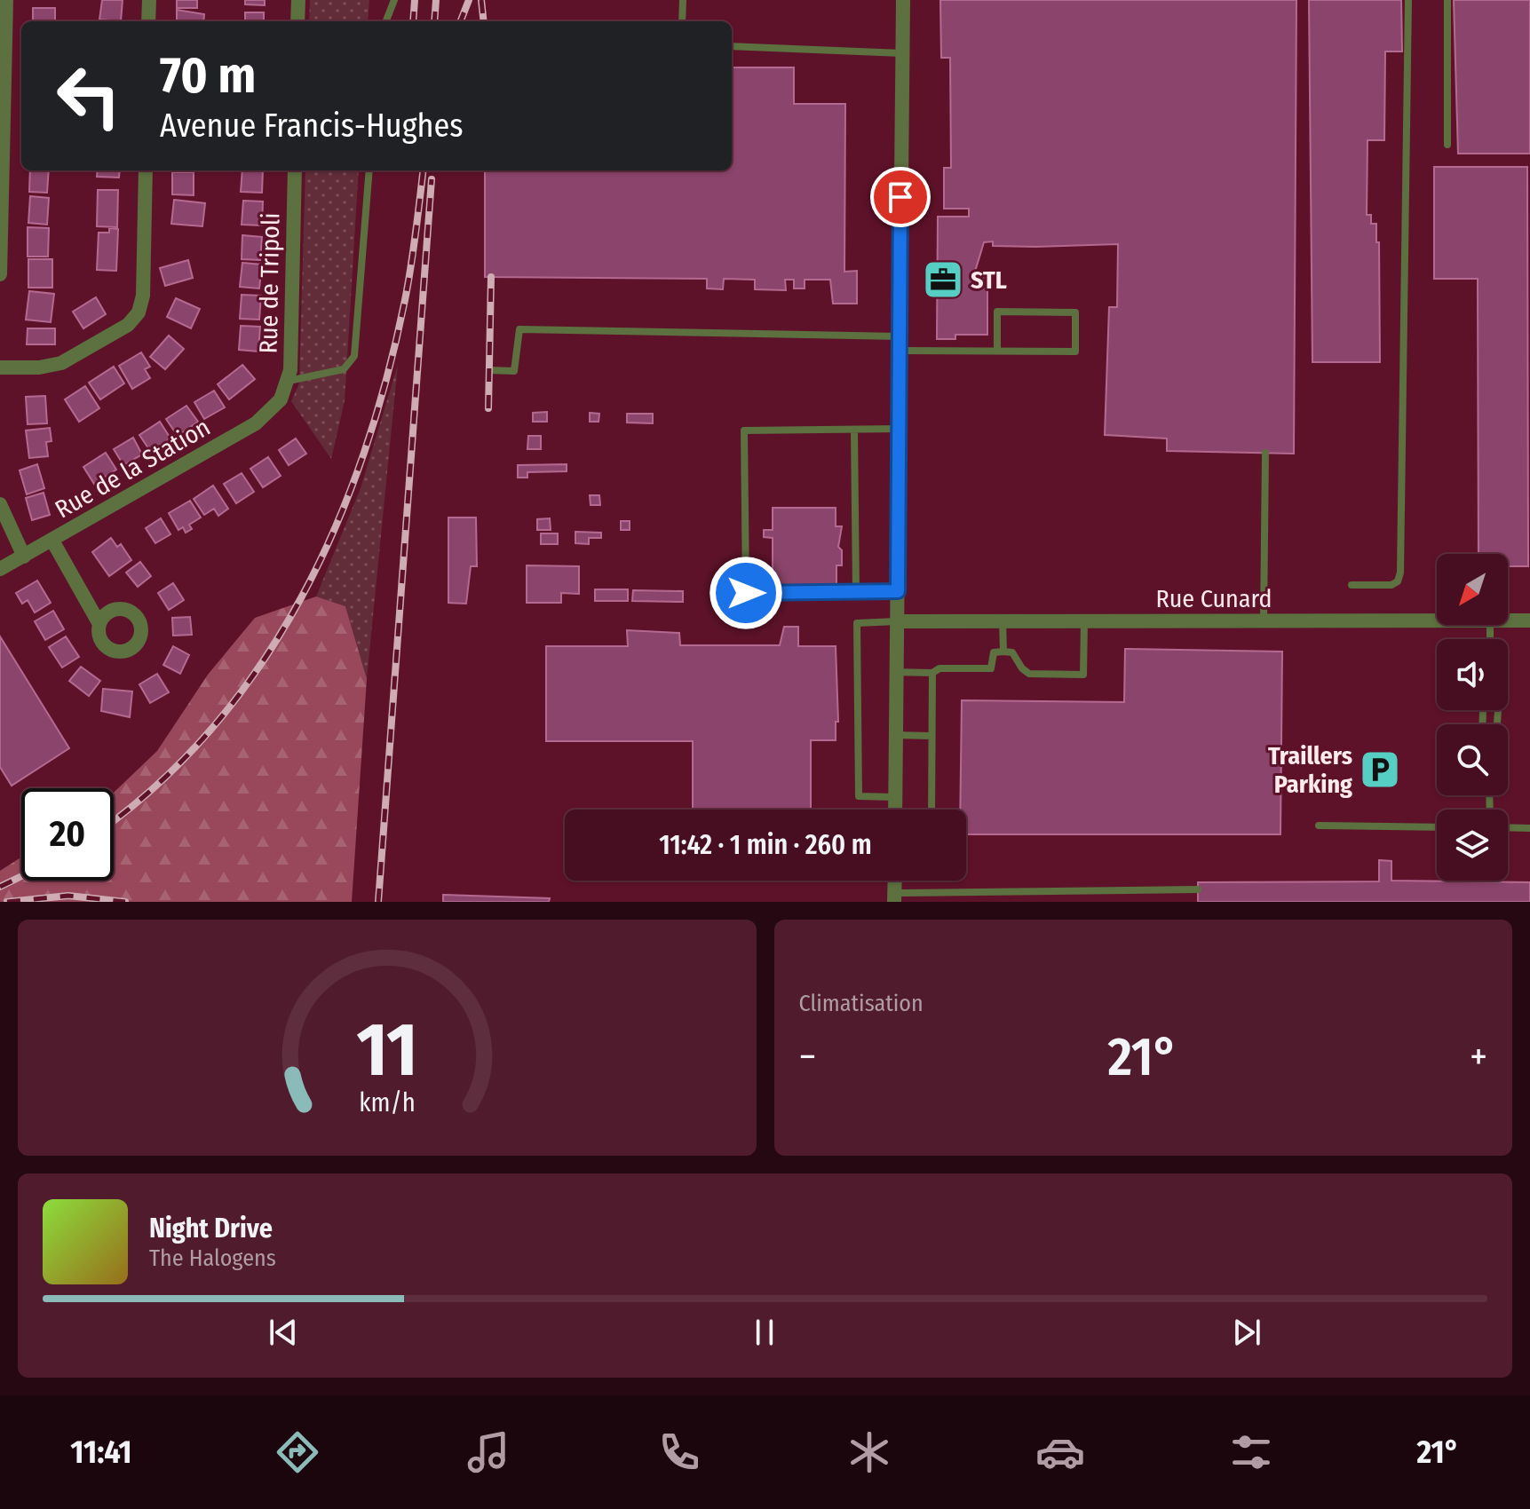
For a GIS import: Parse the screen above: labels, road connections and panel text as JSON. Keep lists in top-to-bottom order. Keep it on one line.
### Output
{"streets":{"street":["Rue de Tripoli","Rue de la Station","Rue Cunard"]},"crossings":[["Rue de Tripoli","Rue de la Station"]],"places":{"office":["STL"],"parking":["Traillers Parking"]},"north":"bottom left","page":{"turn":["70 m","Avenue Francis-Hughes"],"limit":"20","trip":"11:42 · 1 min · 260 m","tile":"Climatisation","heat":["−","21°","+"],"song":["Night Drive","The Halogens"],"tabs":["11:41","21°"],"gauge":["11","km/h"]}}
